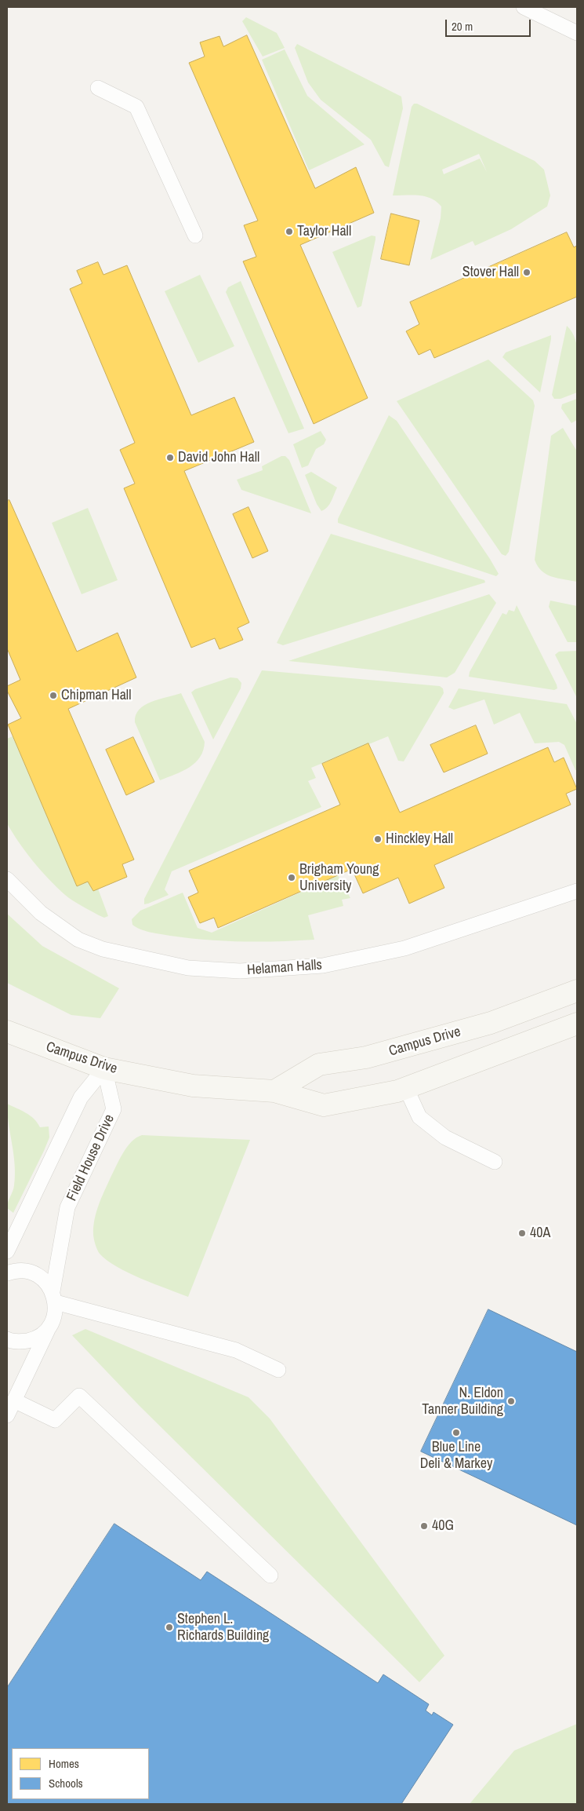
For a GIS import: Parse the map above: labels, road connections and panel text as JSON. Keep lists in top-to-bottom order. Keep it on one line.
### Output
{"streets":{"main road":["Campus Drive"],"lane":["Helaman Halls","Field House Drive"]},"crossings":[["Campus Drive","Field House Drive"]],"places":["Taylor Hall","Stover Hall","David John Hall","Chipman Hall","Hinckley Hall","Brigham Young University","40A","N. Eldon Tanner Building","Blue Line Deli & Markey","40G","Stephen L. Richards Building"],"legend":["Homes","Schools"],"scale_bar":"20 m"}
